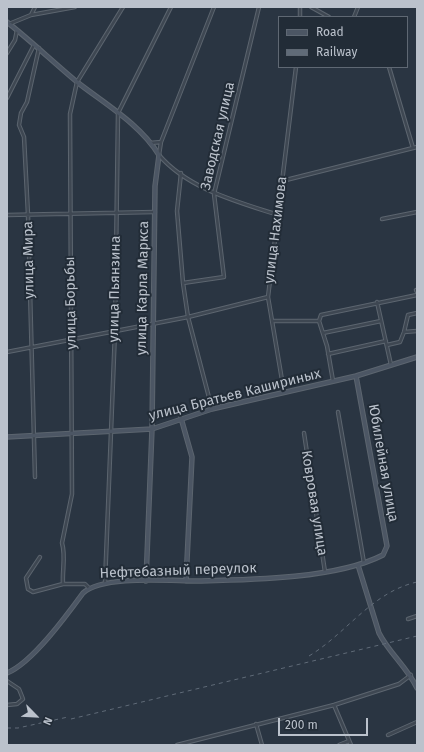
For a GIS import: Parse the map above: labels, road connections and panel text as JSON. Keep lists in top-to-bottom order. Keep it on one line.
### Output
{"streets":{"main road":["улица Карла Маркса","улица Братьев Кашириных","Юбилейная улица","Нефтебазный переулок"],"street":["Заводская улица","улица Нахимова","улица Мира","улица Пьянзина","улица Борьбы","Ковровая улица"]},"crossings":[["Заводская улица","улица Братьев Кашириных"],["улица Нахимова","улица Братьев Кашириных"],["улица Мира","улица Братьев Кашириных"],["улица Карла Маркса","улица Братьев Кашириных"],["улица Карла Маркса","Нефтебазный переулок"],["улица Пьянзина","улица Братьев Кашириных"],["улица Пьянзина","Нефтебазный переулок"],["улица Борьбы","улица Братьев Кашириных"],["улица Братьев Кашириных","Юбилейная улица"],["Юбилейная улица","Нефтебазный переулок"],["Ковровая улица","Нефтебазный переулок"]],"legend":["Road","Railway"],"scale_bar":"200 m","north":"bottom right"}
